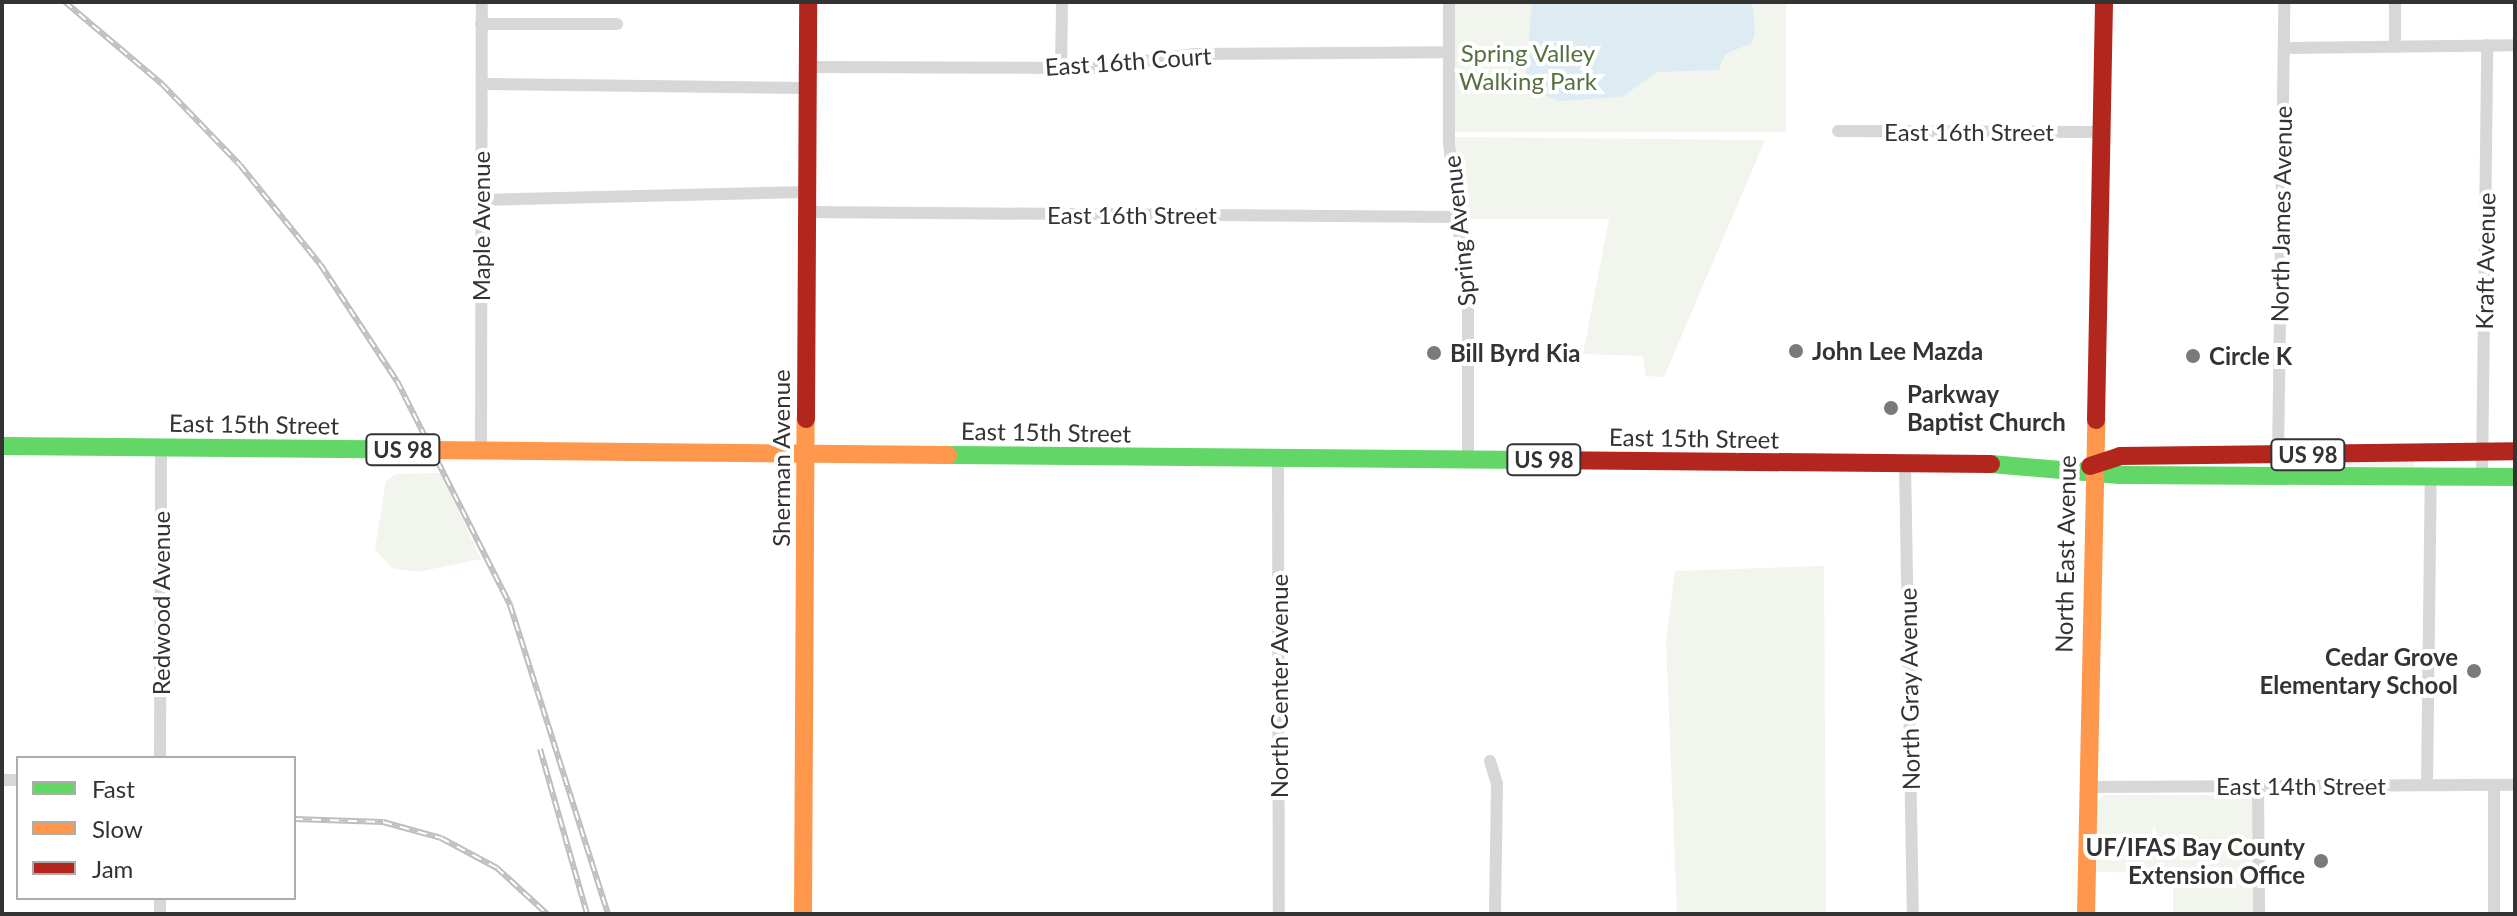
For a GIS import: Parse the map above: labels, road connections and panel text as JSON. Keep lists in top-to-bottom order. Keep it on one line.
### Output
{"streets":{"main road":["East 15th Street","US 98","Sherman Avenue","North East Avenue"],"street":["East 16th Court","East 16th Street","North James Avenue","Maple Avenue","Spring Avenue","Kraft Avenue","Redwood Avenue","North Center Avenue","North Gray Avenue","East 14th Street"]},"crossings":[["East 16th Court","Spring Avenue"],["East 16th Court","Sherman Avenue"],["East 16th Street","Spring Avenue"],["East 16th Street","Sherman Avenue"],["East 16th Street","North East Avenue"],["North James Avenue","East 15th Street"],["Maple Avenue","East 15th Street"],["Spring Avenue","East 15th Street"],["Kraft Avenue","East 15th Street"],["East 15th Street","Sherman Avenue"],["East 15th Street","North East Avenue"],["East 15th Street","Redwood Avenue"],["East 15th Street","North Center Avenue"],["East 15th Street","North Gray Avenue"],["North East Avenue","East 14th Street"]],"parks":["Spring Valley Walking Park"],"places":["John Lee Mazda","Bill Byrd Kia","Circle K","Parkway Baptist Church","Cedar Grove Elementary School","UF/IFAS Bay County Extension Office"],"legend":["Fast","Slow","Jam"]}
